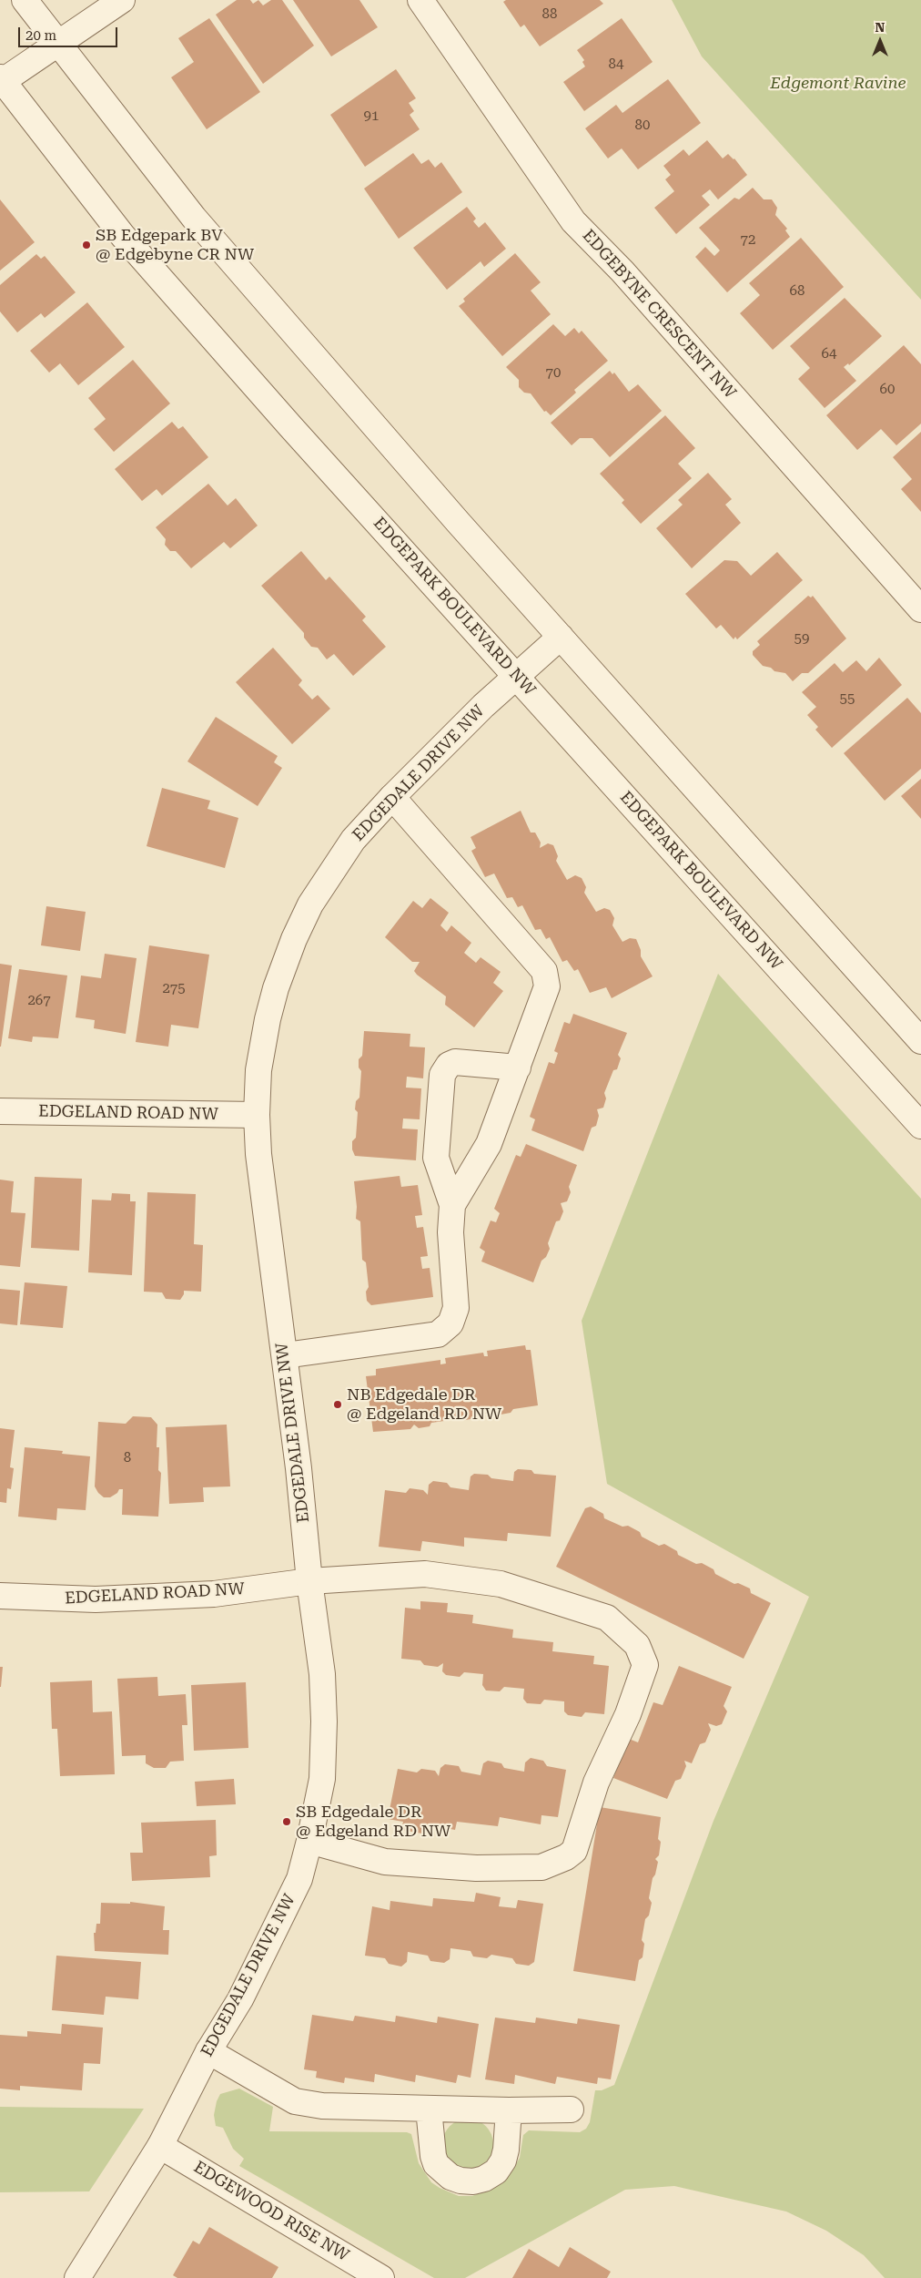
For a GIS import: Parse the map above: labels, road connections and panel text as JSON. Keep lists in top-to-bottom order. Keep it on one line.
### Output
{"streets":{"street":["EDGEBYNE CRESCENT NW","EDGEPARK BOULEVARD NW","EDGEDALE DRIVE NW","EDGELAND ROAD NW","EDGEWOOD RISE NW"]},"crossings":[["EDGEPARK BOULEVARD NW","EDGEDALE DRIVE NW"],["EDGEDALE DRIVE NW","EDGELAND ROAD NW"],["EDGEDALE DRIVE NW","EDGEWOOD RISE NW"]],"parks":["Edgemont Ravine"],"places":["SB Edgepark BV @ Edgebyne CR NW","NB Edgedale DR @ Edgeland RD NW","SB Edgedale DR @ Edgeland RD NW"],"house_numbers":["88","84","91","80","72","68","64","70","60","59","55","275","267","8"],"scale_bar":"20 m","north":"top"}
